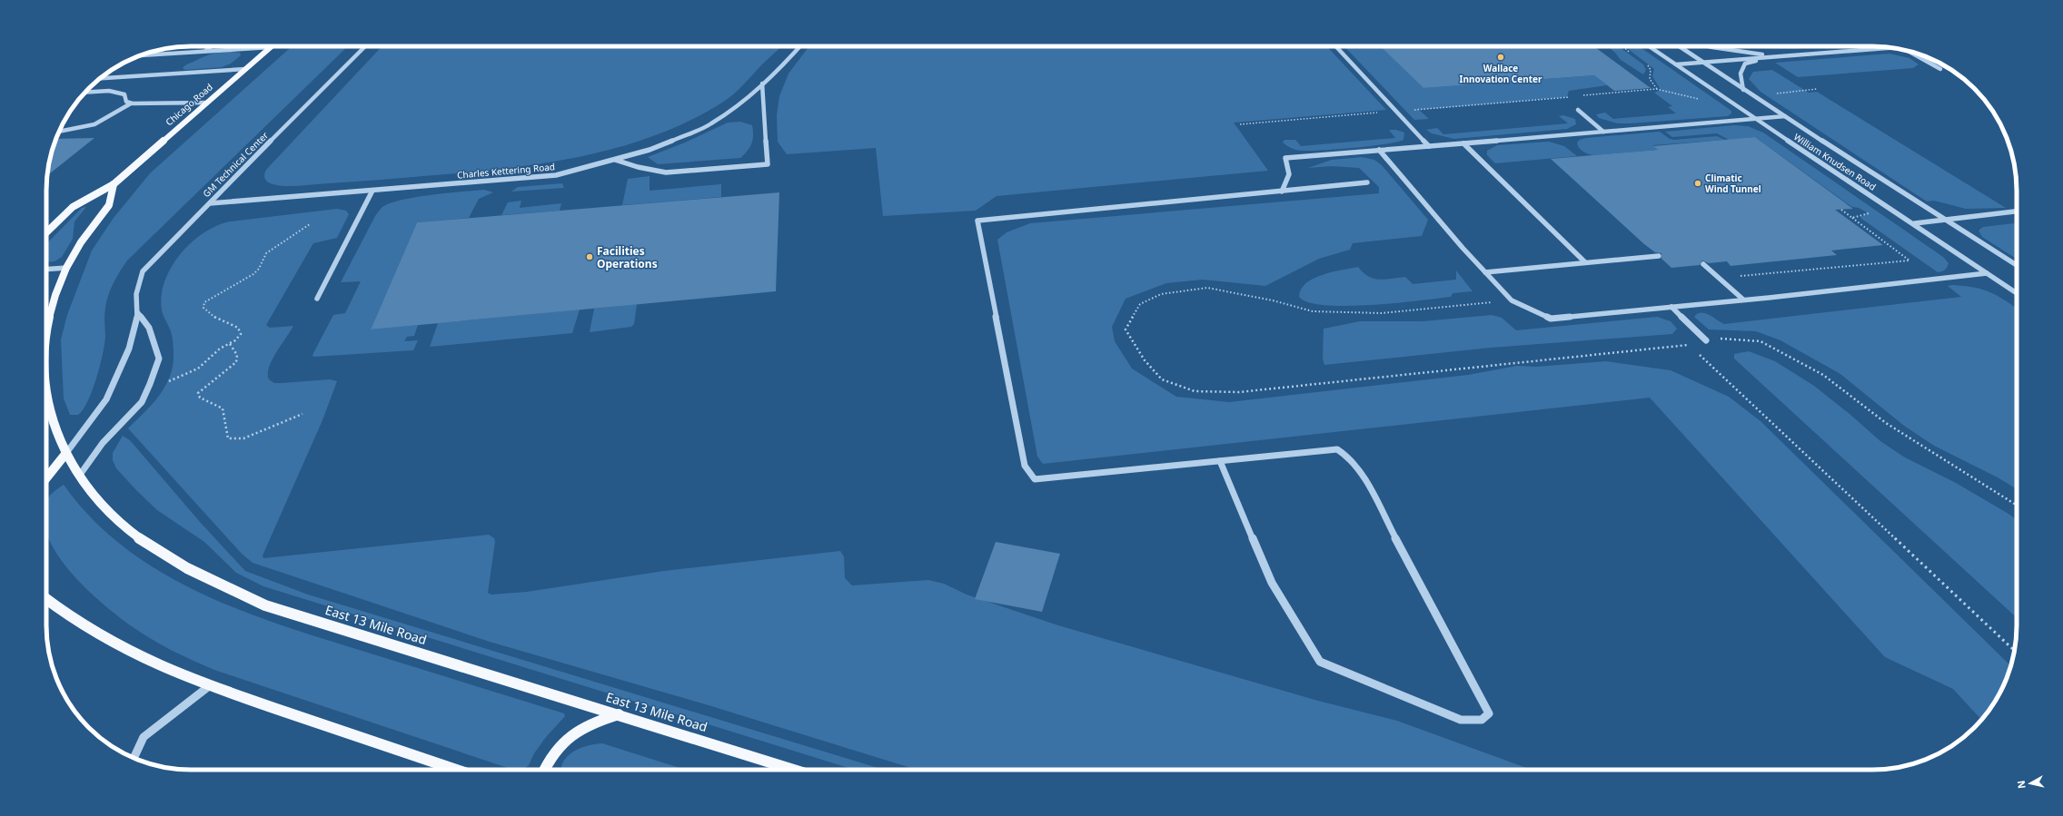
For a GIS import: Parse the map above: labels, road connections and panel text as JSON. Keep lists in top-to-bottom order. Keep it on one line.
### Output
{"streets":{"main road":["Chicago Road","East 13 Mile Road"],"street":["William Knudsen Road","GM Technical Center","Charles Kettering Road"]},"crossings":[["GM Technical Center","Charles Kettering Road"],["GM Technical Center","East 13 Mile Road"]],"places":["Wallace Innovation Center","Climatic Wind Tunnel","Facilities Operations"],"north":"left"}
